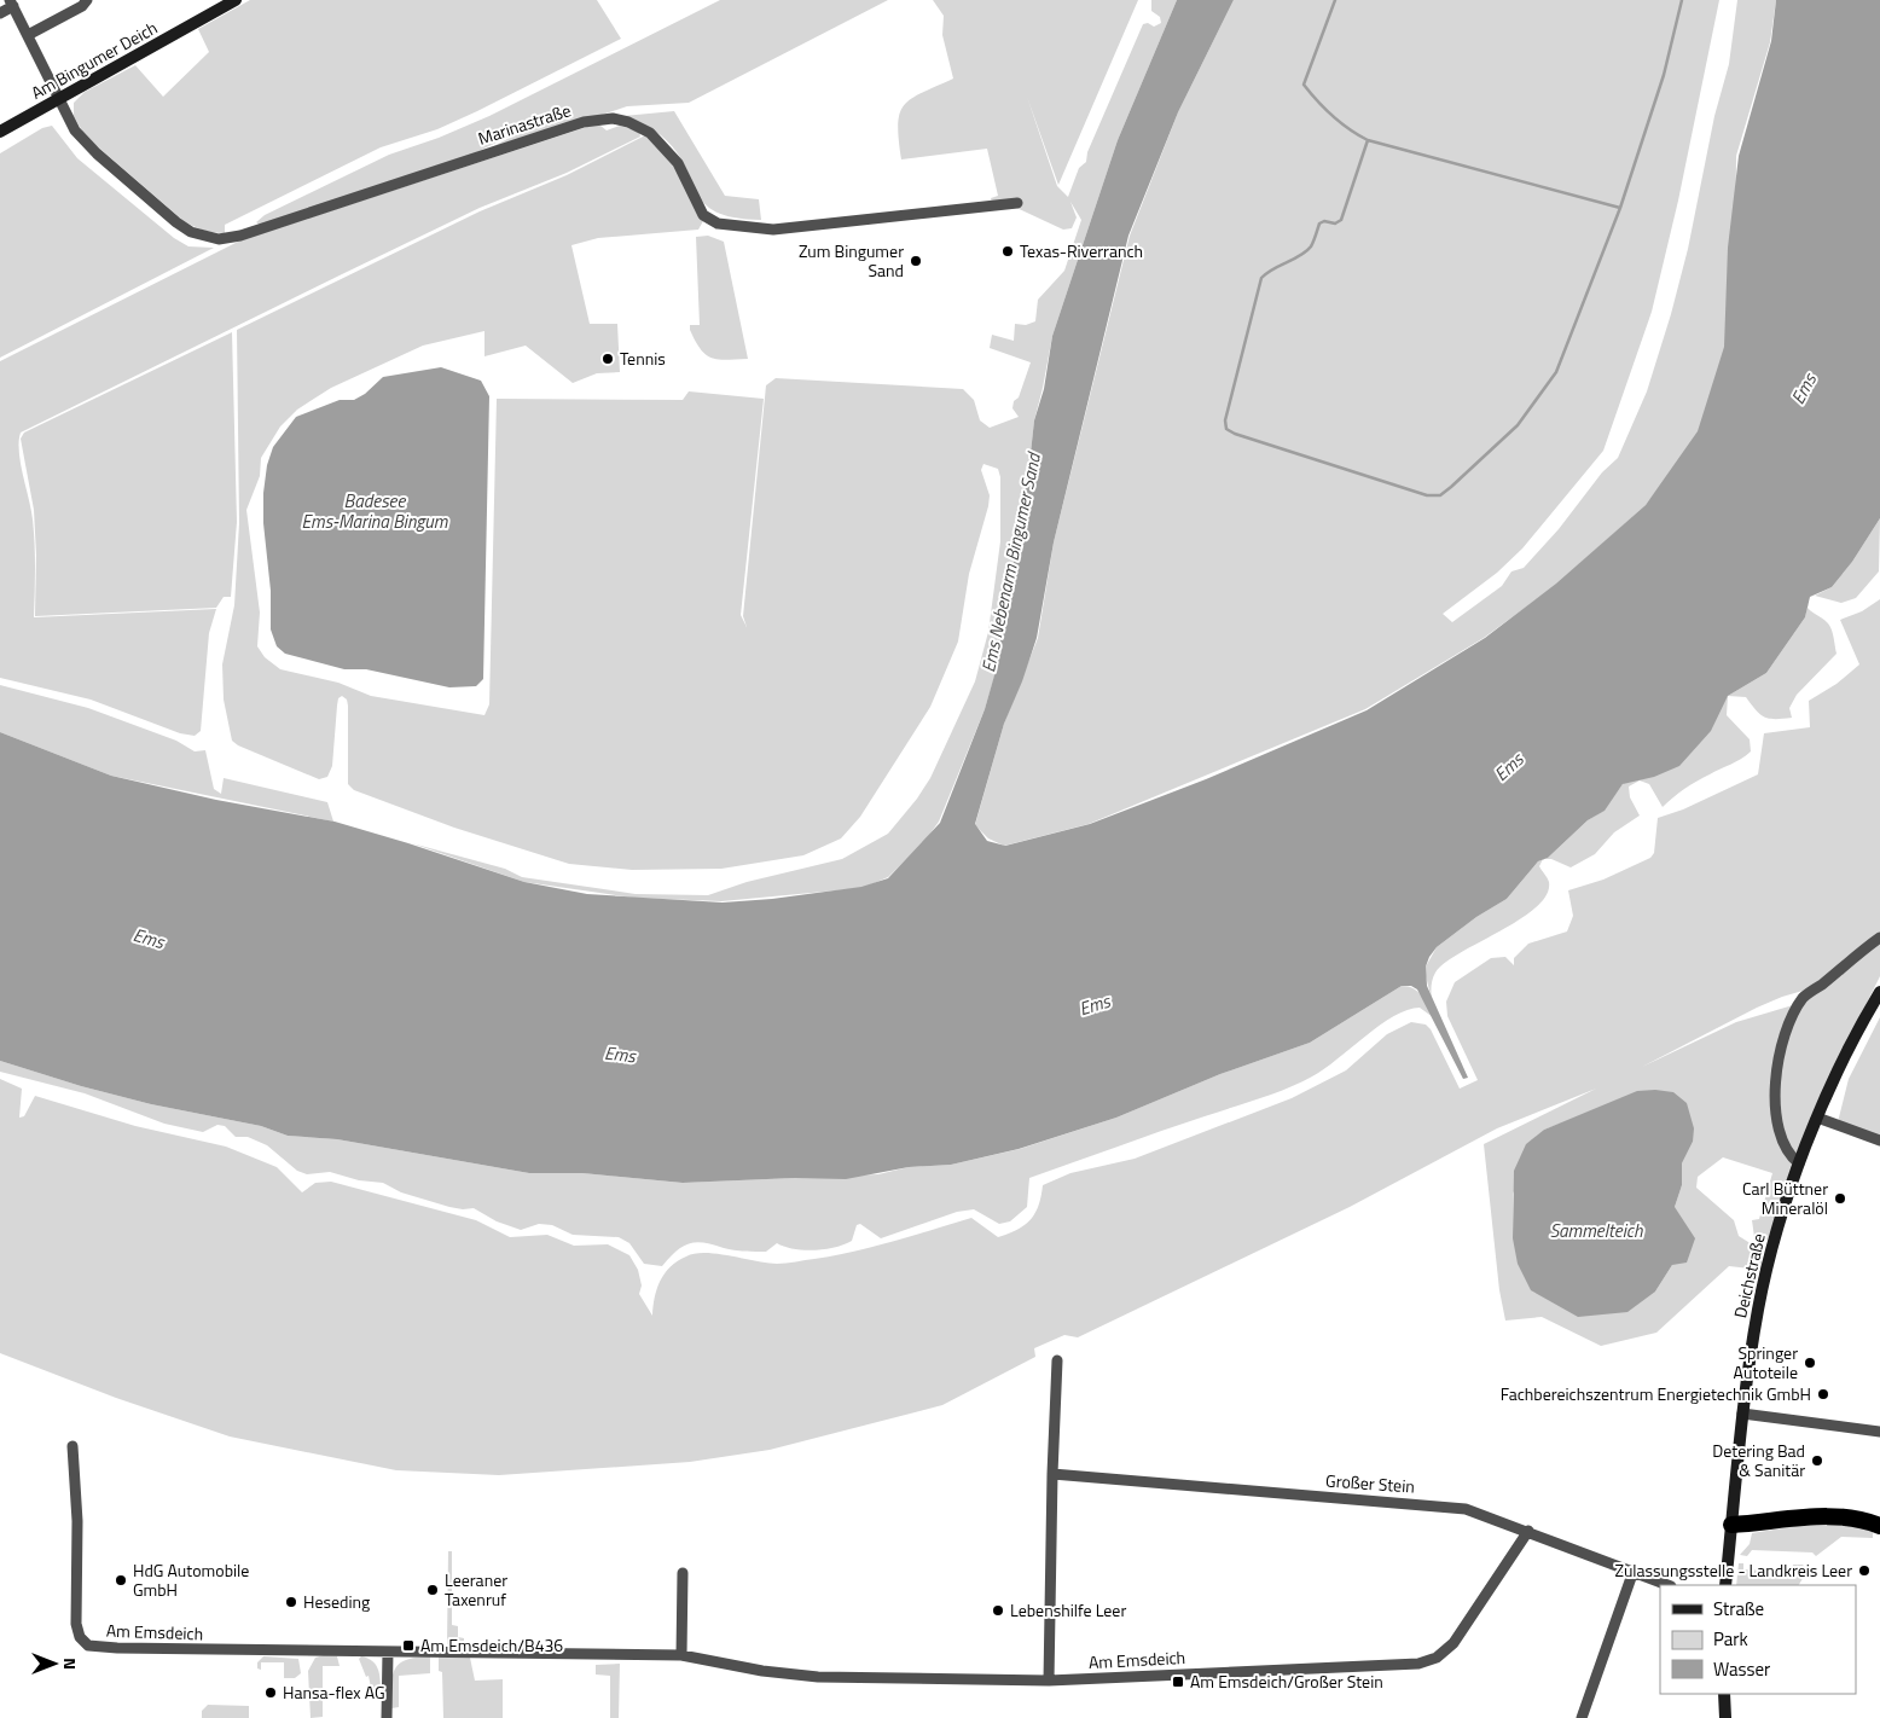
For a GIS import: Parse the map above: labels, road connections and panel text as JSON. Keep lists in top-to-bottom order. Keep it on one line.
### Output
{"streets":{"main road":["Am Bingumer Deich","Deichstraße"],"street":["Marinastraße","Großer Stein","Am Emsdeich"]},"crossings":[["Am Bingumer Deich","Marinastraße"],["Großer Stein","Am Emsdeich"]],"water":["Ems","Badesee Ems-Marina Bingum","Ems Nebenarm Bingumer Sand","Sammelteich"],"places":{"other":["Texas-Riverranch","Zum Bingumer Sand","Tennis","Carl Büttner Mineralöl","Springer Autoteile","Fachbereichszentrum Energietechnik GmbH","Detering Bad & Sanitär","Zulassungsstelle - Landkreis Leer","HdG Automobile GmbH","Leeraner Taxenruf","Heseding","Lebenshilfe Leer","Hansa-flex AG"],"transit":["Am Emsdeich/B436","Am Emsdeich/Großer Stein"]},"legend":["Straße","Park","Wasser"],"north":"right"}
